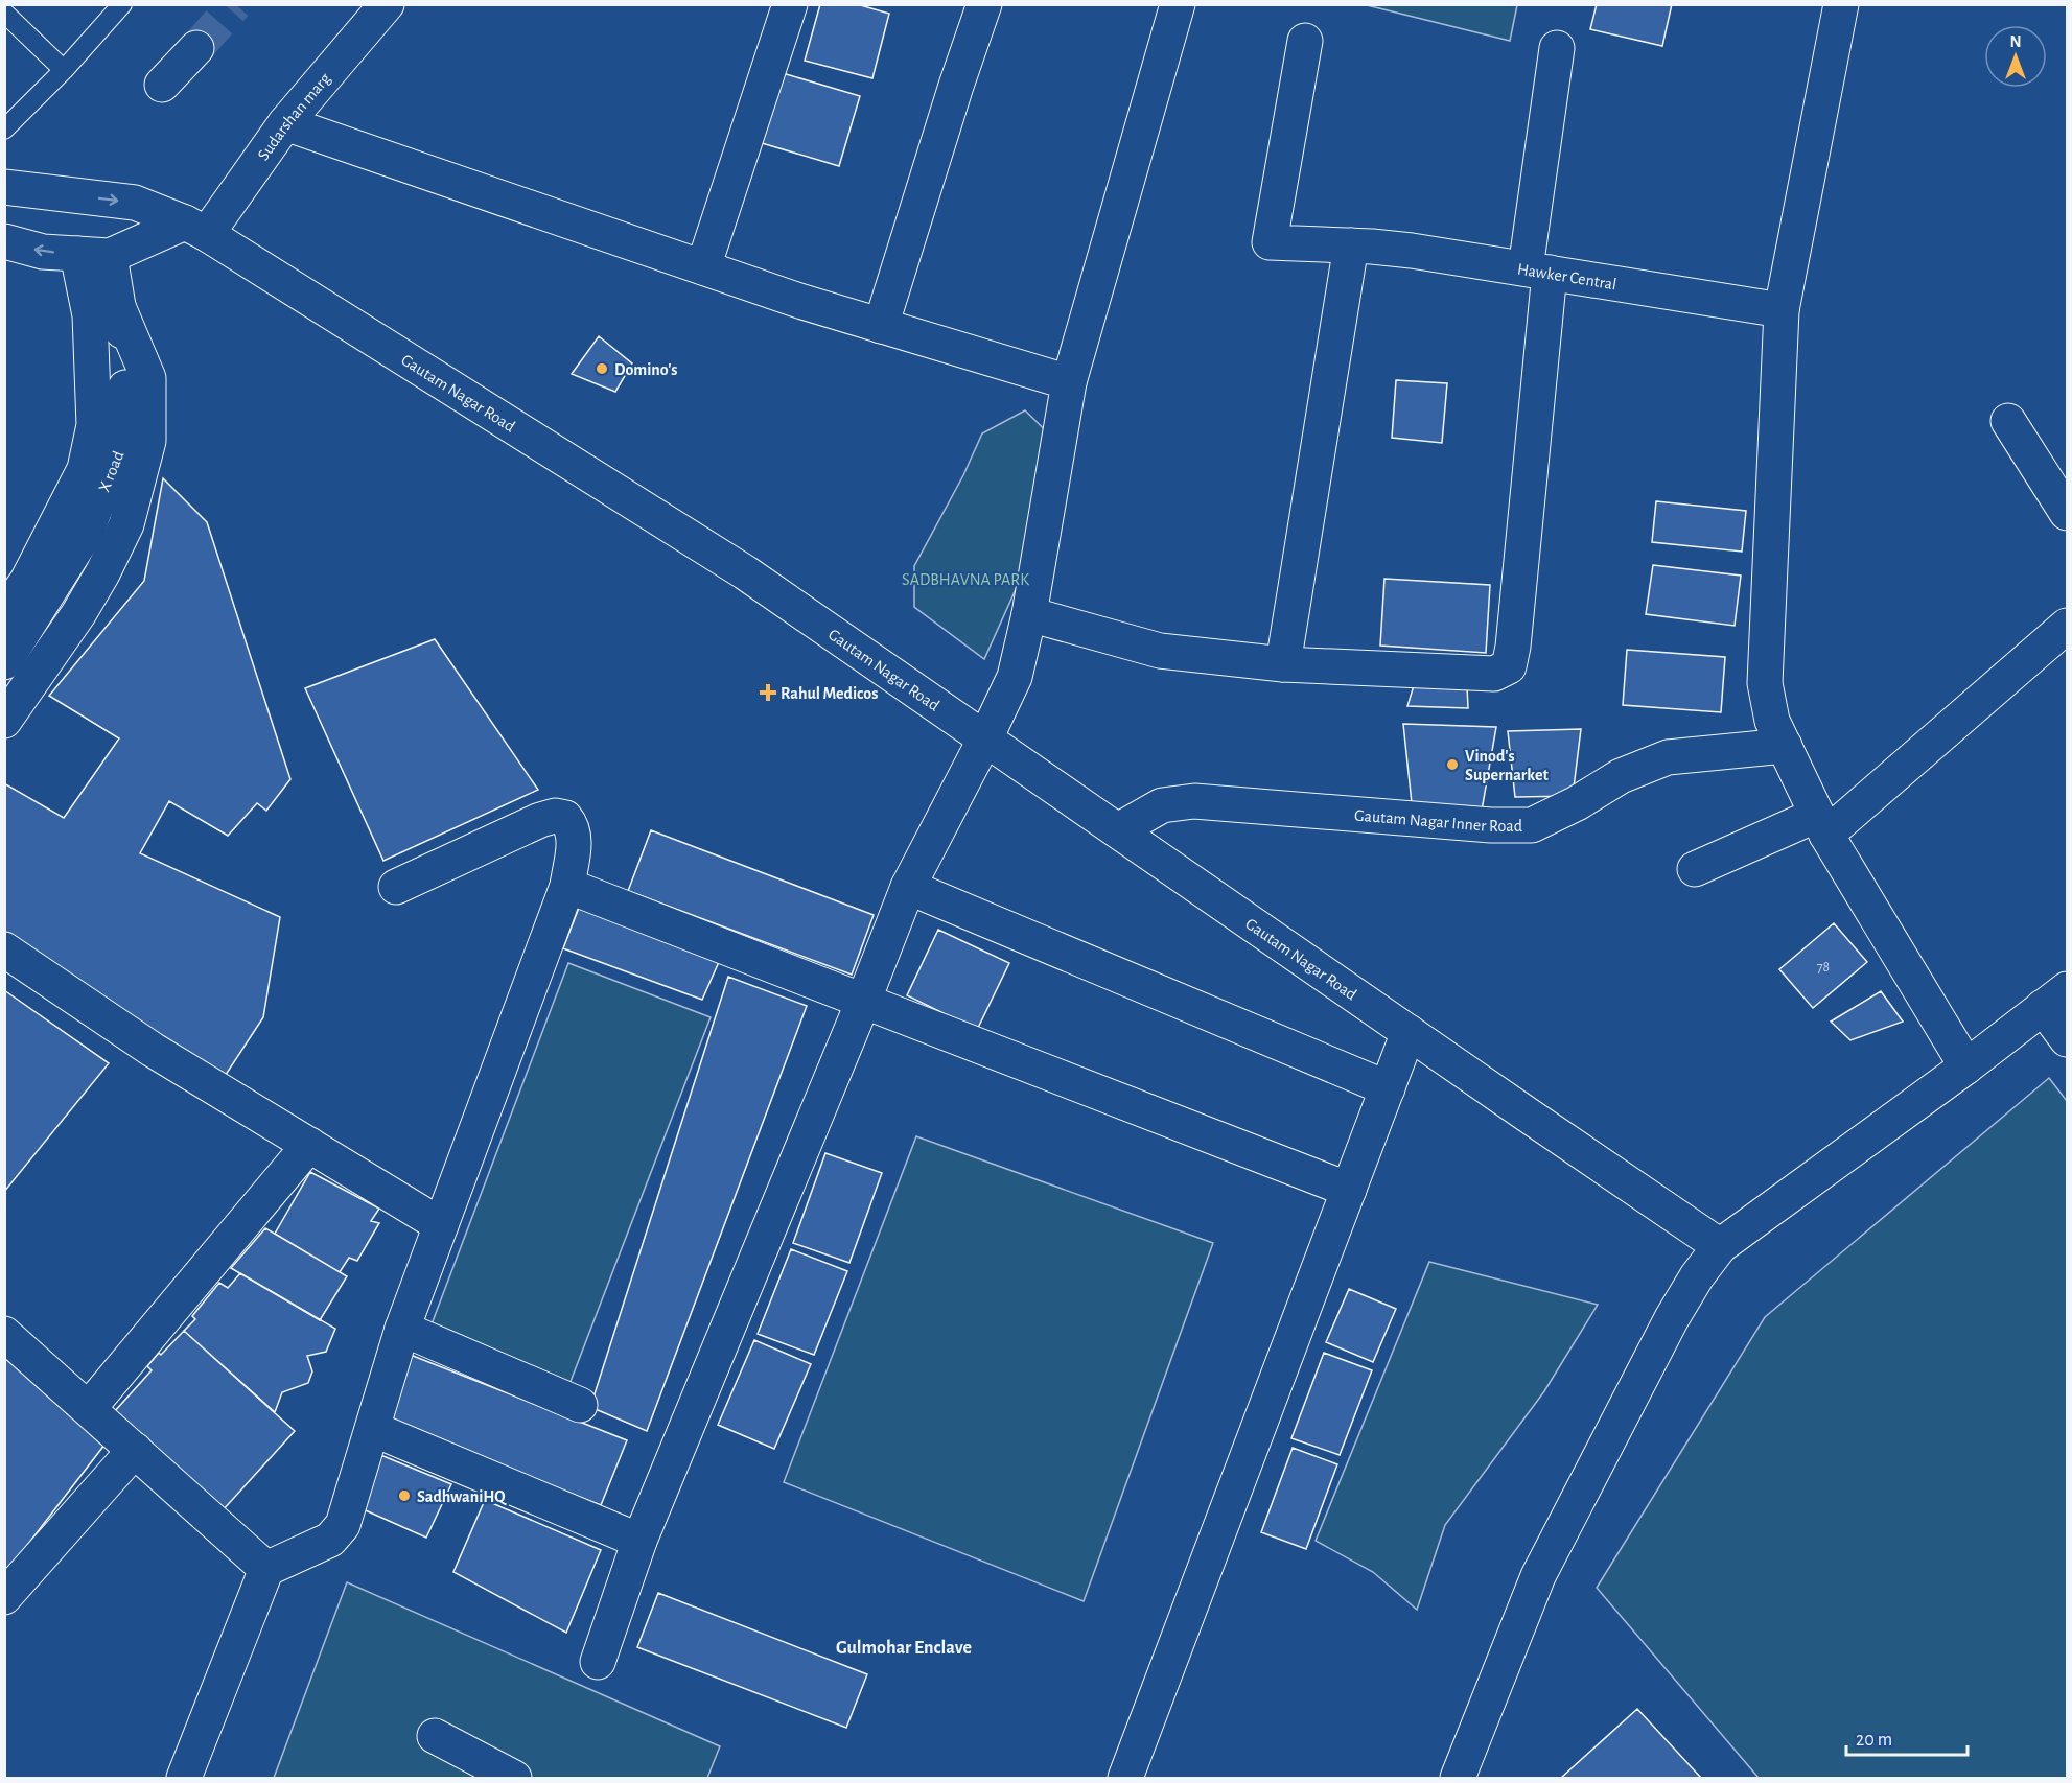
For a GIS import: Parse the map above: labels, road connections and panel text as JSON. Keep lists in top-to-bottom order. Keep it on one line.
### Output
{"streets":{"street":["Sudarshan marg","Hawker Central","Gautam Nagar Road","X road","Gautam Nagar Inner Road"]},"crossings":[["Sudarshan marg","Gautam Nagar Road"],["Gautam Nagar Road","Gautam Nagar Inner Road"]],"districts":["Gulmohar Enclave"],"parks":["SADBHAVNA PARK"],"places":{"other":["Domino's","Vinod's Supernarket","SadhwaniHQ"],"health":["Rahul Medicos"]},"house_numbers":["78"],"scale_bar":"20 m","north":"top"}
